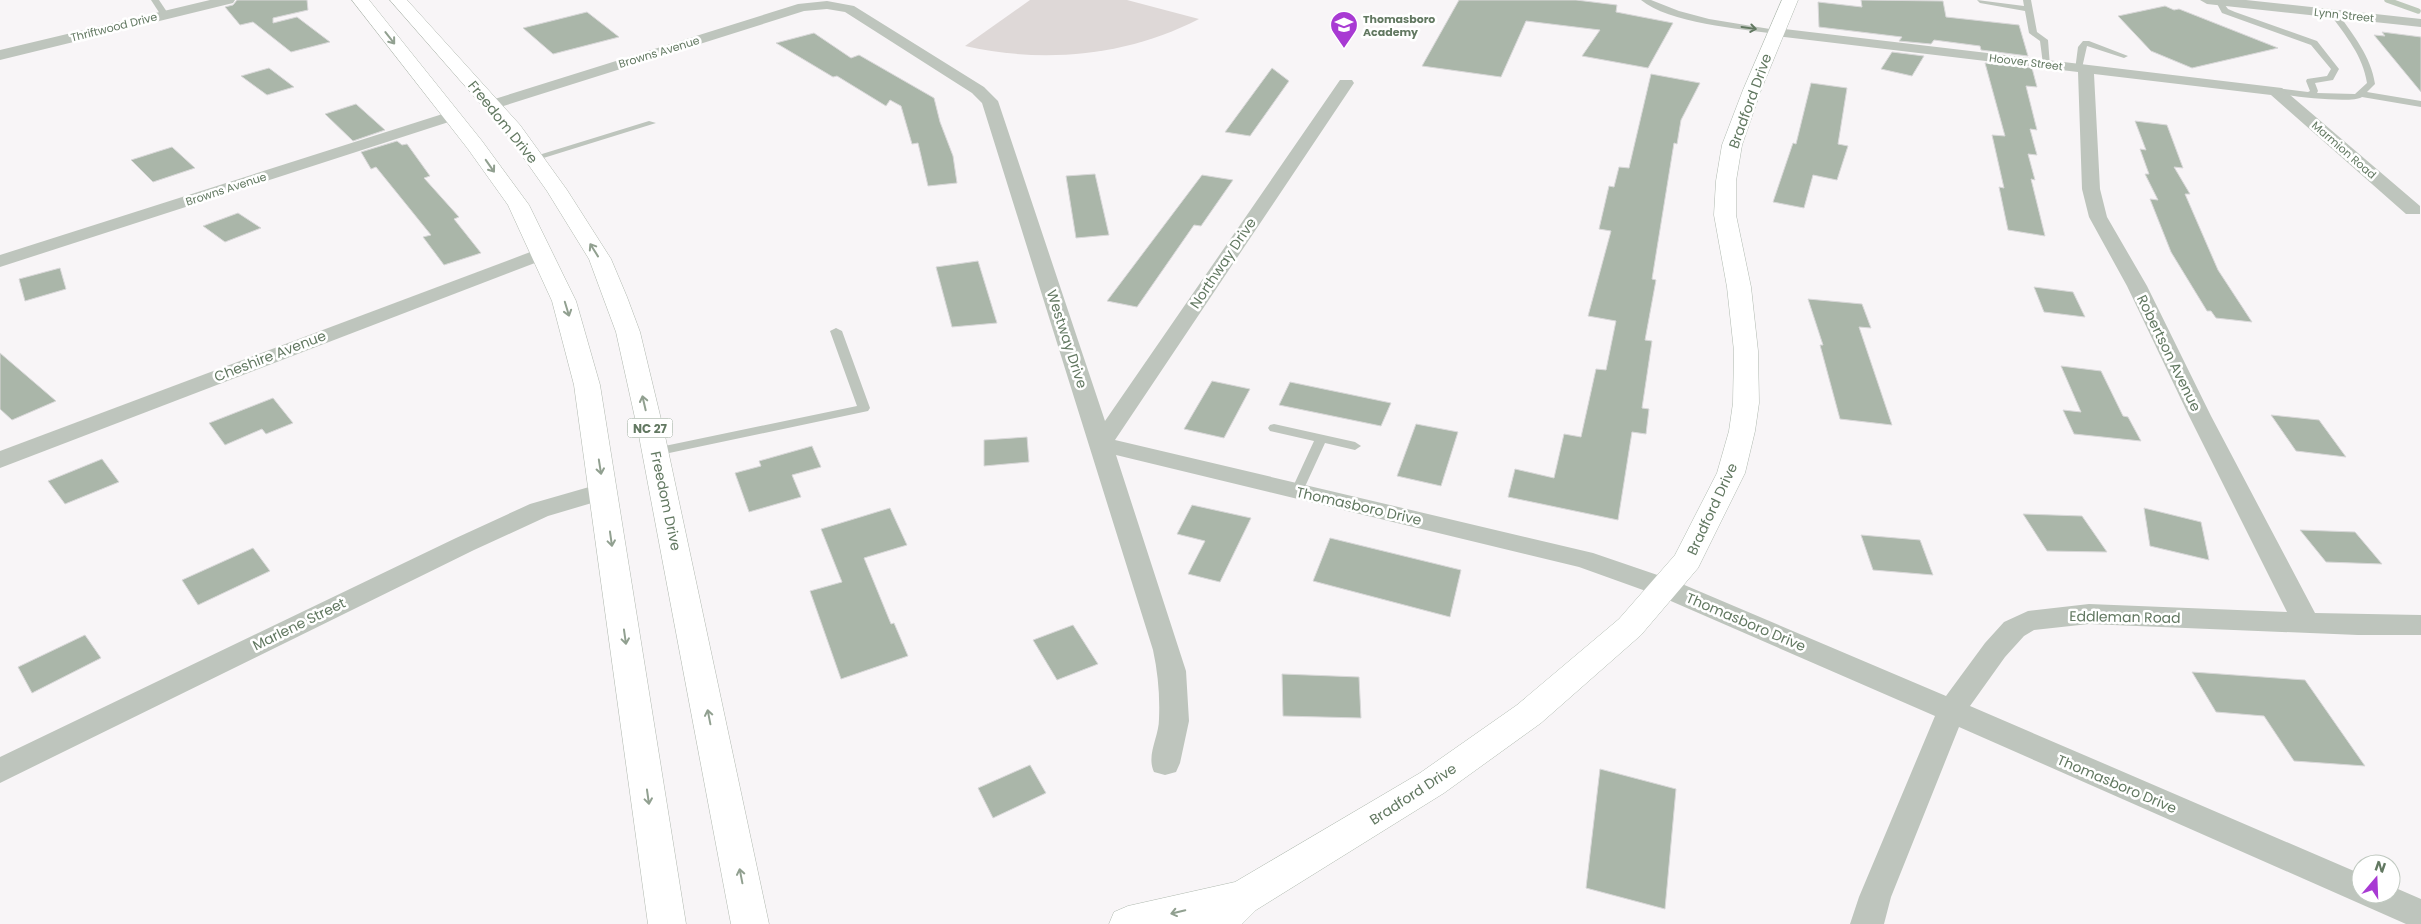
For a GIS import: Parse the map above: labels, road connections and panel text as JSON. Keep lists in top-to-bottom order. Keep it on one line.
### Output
{"streets":{"main road":["Bradford Drive","Freedom Drive","NC 27"],"street":["Lynn Street","Thriftwood Drive","Browns Avenue","Hoover Street","Marmion Road","Northway Drive","Westway Drive","Robertson Avenue","Cheshire Avenue","Thomasboro Drive","Eddleman Road","Marlene Street"]},"crossings":[["Browns Avenue","Freedom Drive"],["Browns Avenue","Westway Drive"],["Hoover Street","Bradford Drive"],["Hoover Street","Marmion Road"],["Hoover Street","Robertson Avenue"],["Bradford Drive","Thomasboro Drive"],["Northway Drive","Westway Drive"],["Northway Drive","Thomasboro Drive"],["Westway Drive","Thomasboro Drive"],["Robertson Avenue","Eddleman Road"],["Thomasboro Drive","Eddleman Road"]],"places":{"school or university":["Thomasboro Academy"]},"north":"top"}
